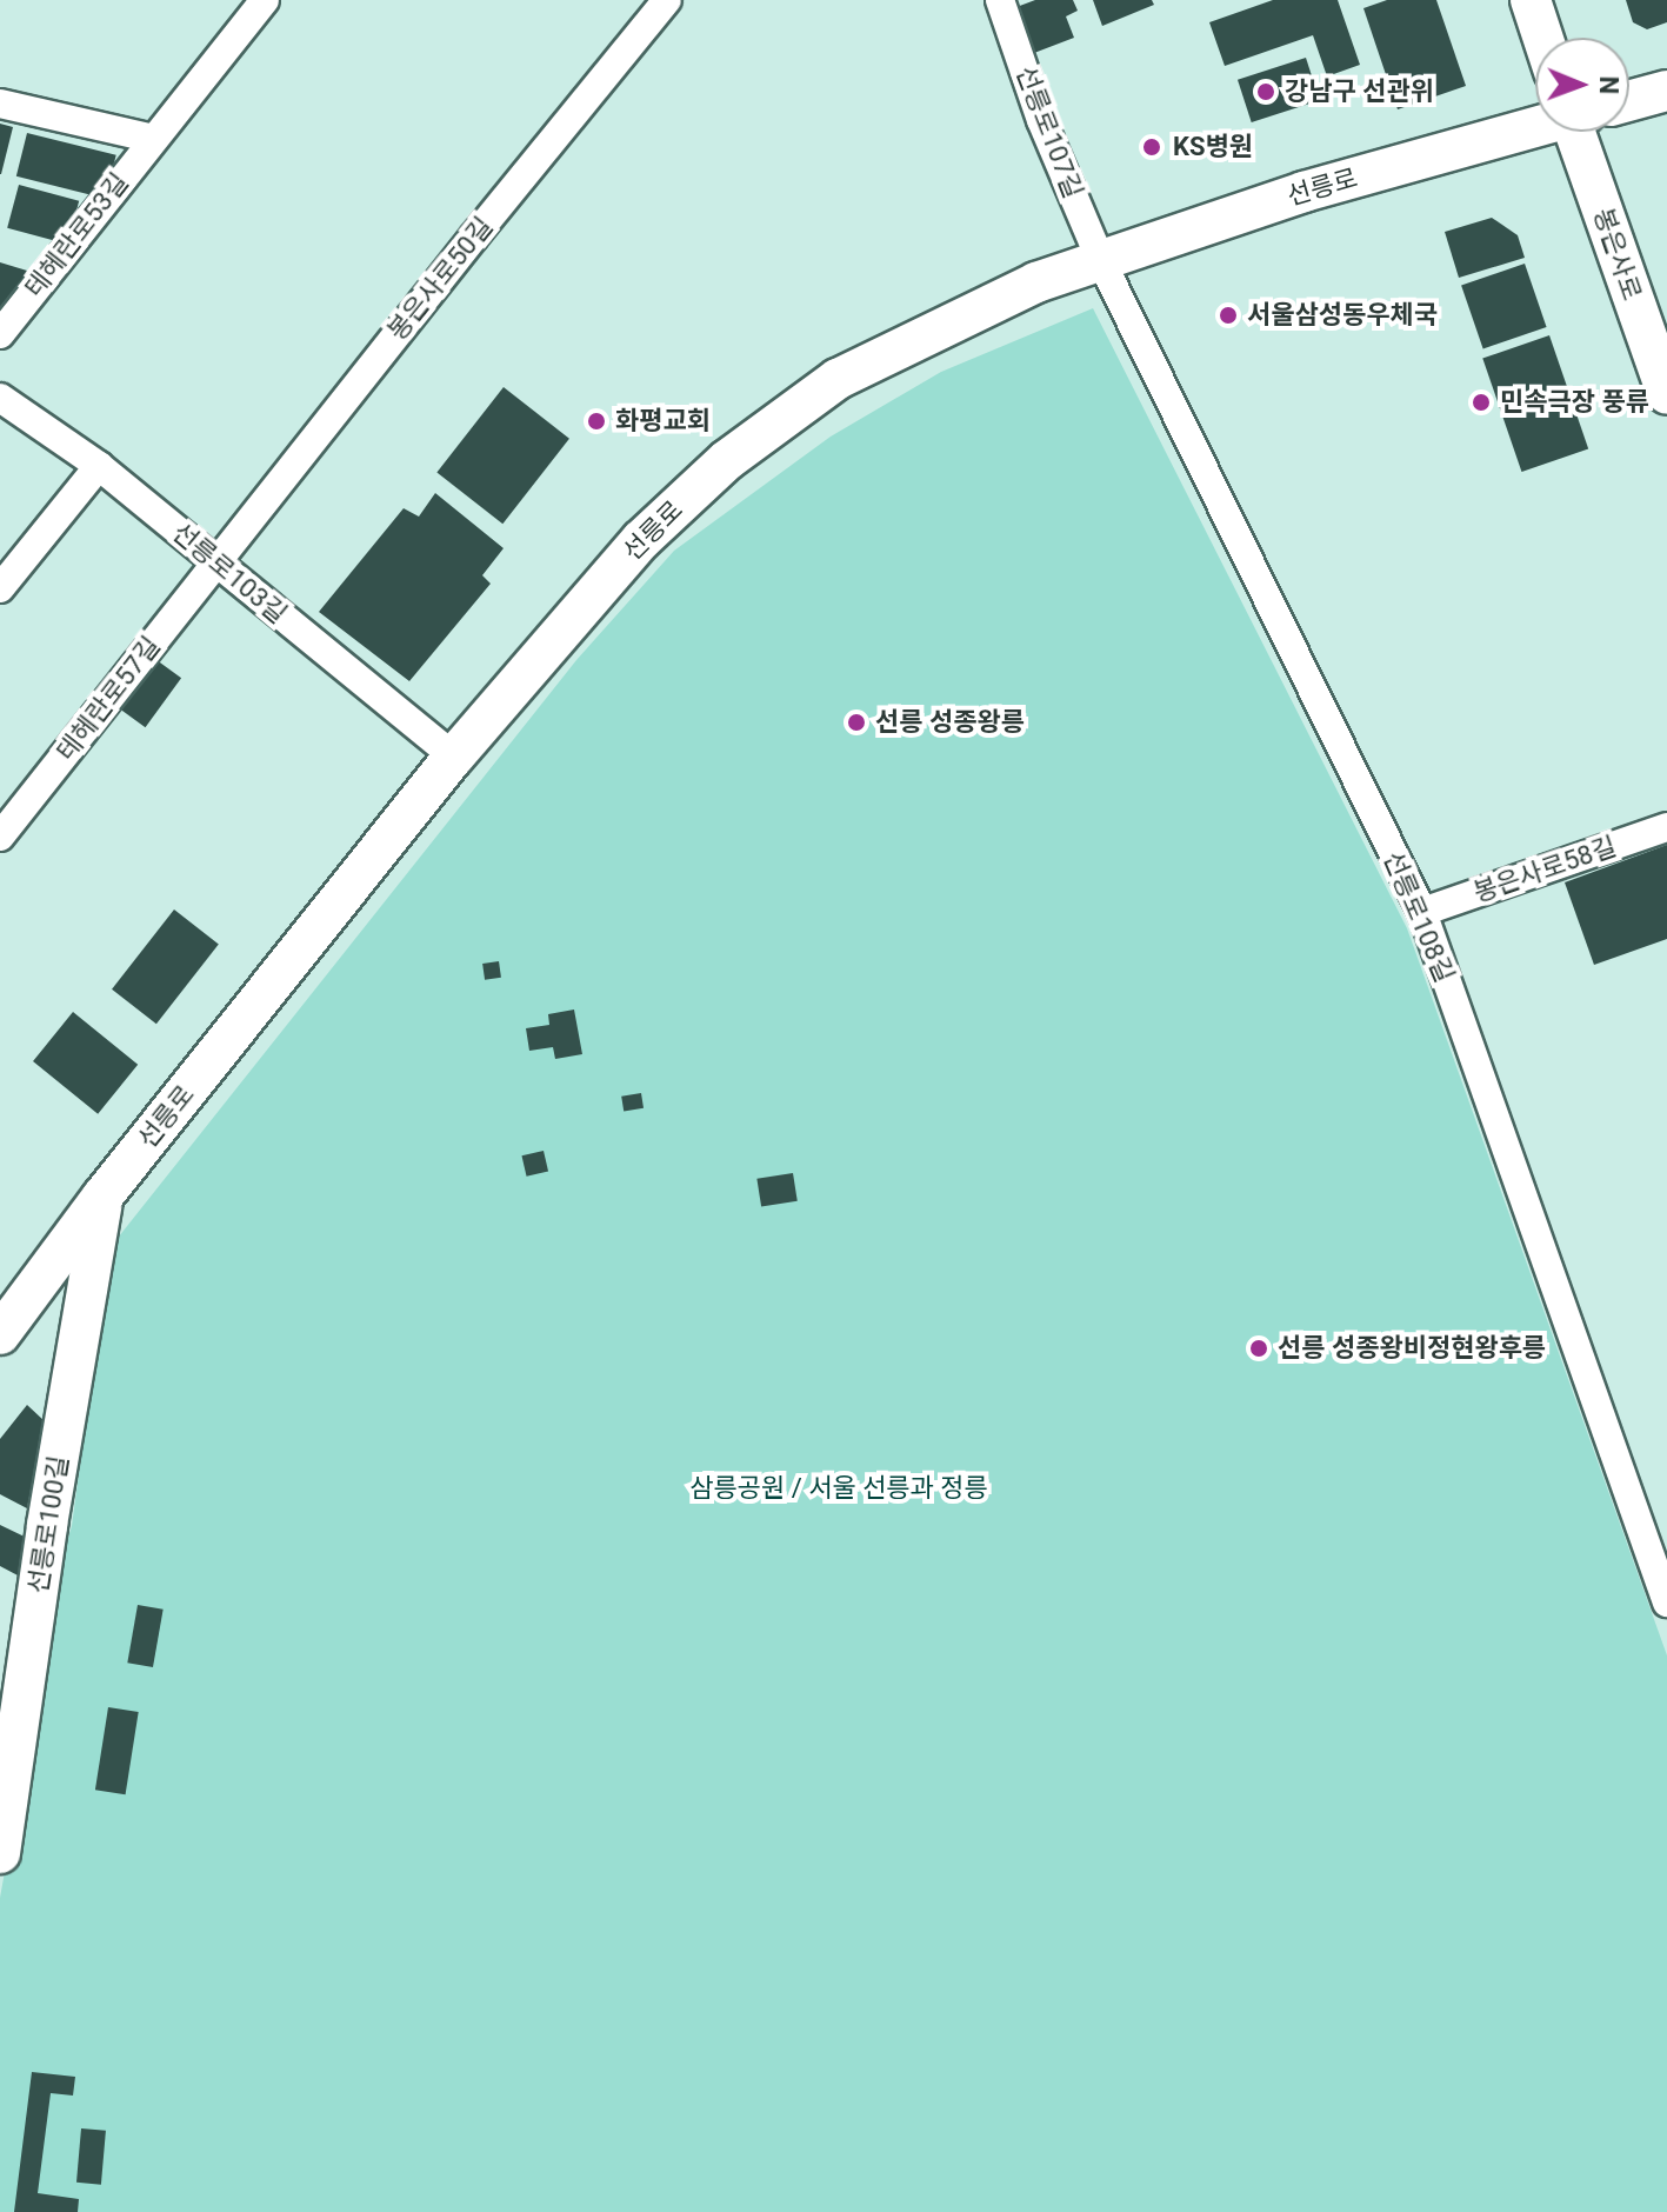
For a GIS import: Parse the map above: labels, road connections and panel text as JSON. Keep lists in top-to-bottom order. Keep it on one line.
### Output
{"streets":{"main road":["선릉로","봉은사로","선릉로100길"],"street":["선릉로107길","테헤란로53길","봉은사로50길","선릉로103길","테헤란로57길","봉은사로58길","선릉로108길"]},"crossings":[["선릉로107길","선릉로"],["선릉로107길","선릉로108길"],["선릉로","선릉로103길"],["선릉로","선릉로108길"],["선릉로","선릉로100길"],["봉은사로50길","선릉로103길"],["봉은사로50길","테헤란로57길"],["선릉로103길","테헤란로57길"],["봉은사로58길","선릉로108길"]],"parks":["삼릉공원 / 서울 선릉과 정릉"],"places":["강남구 선관위","KS병원","서울삼성동우체국","민속극장 풍류","화평교회","선릉 성종왕릉","선릉 성종왕비정현왕후릉"],"north":"right"}
